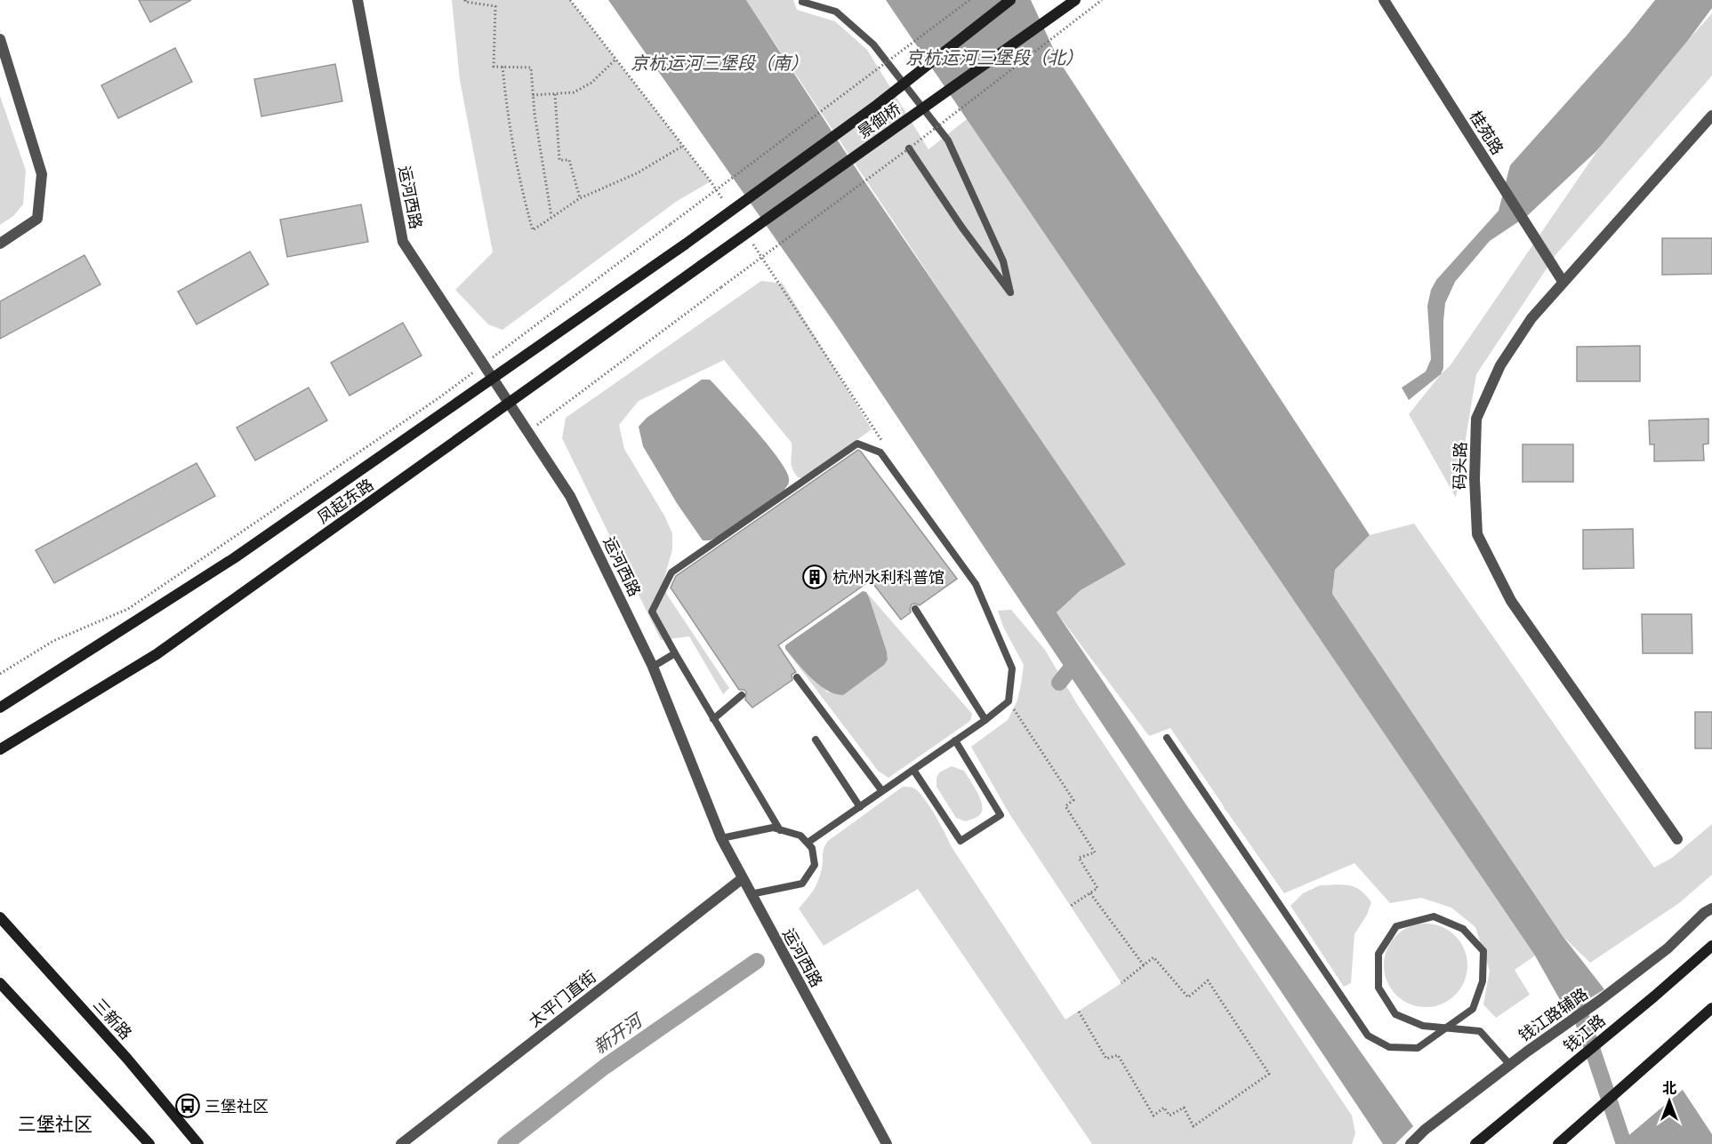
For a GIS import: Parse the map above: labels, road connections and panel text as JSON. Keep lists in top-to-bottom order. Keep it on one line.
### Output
{"streets":{"main road":["景御桥","凤起东路","三新路","钱江路"],"street":["桂苑路","运河西路","码头路","太平门直街","钱江路辅路"]},"crossings":[["景御桥","凤起东路"],["桂苑路","码头路"],["运河西路","凤起东路"],["运河西路","太平门直街"]],"districts":["三堡社区"],"water":["京杭运河三堡段（北）","京杭运河三堡段（南）","新开河"],"places":{"building":["杭州水利科普馆"],"bus stop":["三堡社区"]},"north":"top"}
